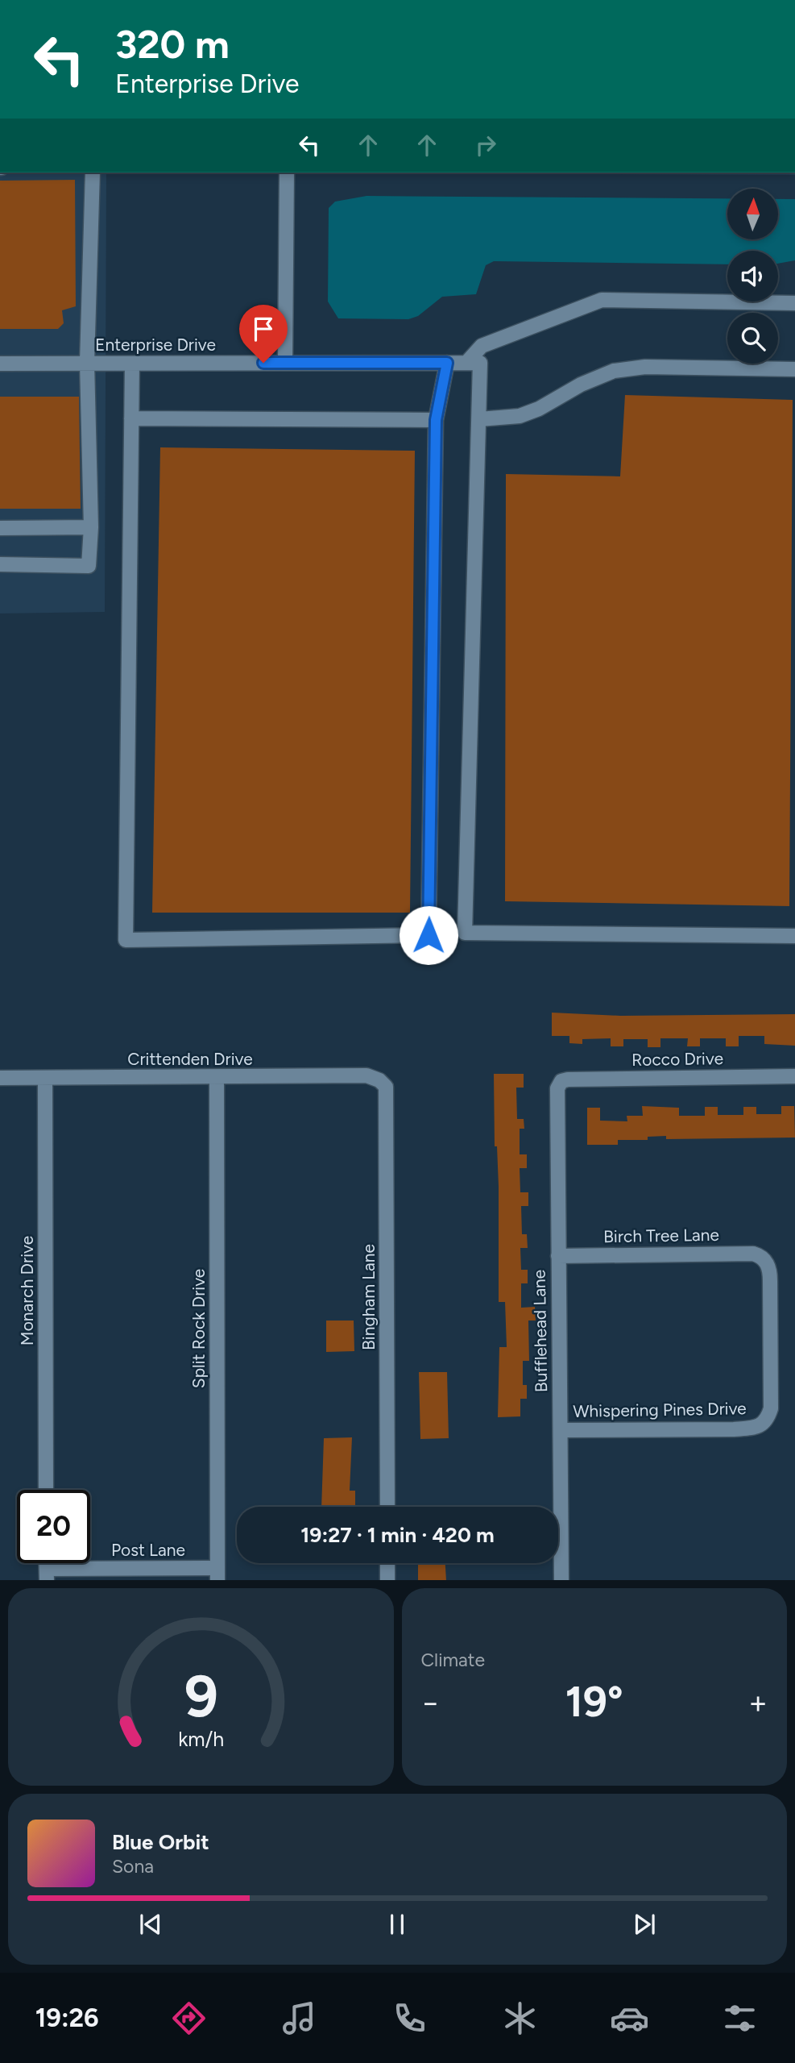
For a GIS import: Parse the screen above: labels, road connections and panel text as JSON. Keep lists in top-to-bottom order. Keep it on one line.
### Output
{"streets":{"street":["Enterprise Drive","Crittenden Drive","Rocco Drive","Birch Tree Lane","Monarch Drive","Bingham Lane","Split Rock Drive","Bufflehead Lane","Whispering Pines Drive","Post Lane"]},"crossings":[["Crittenden Drive","Monarch Drive"],["Crittenden Drive","Bingham Lane"],["Crittenden Drive","Split Rock Drive"],["Rocco Drive","Bufflehead Lane"],["Birch Tree Lane","Bufflehead Lane"],["Birch Tree Lane","Whispering Pines Drive"],["Split Rock Drive","Post Lane"],["Bufflehead Lane","Whispering Pines Drive"]],"north":"top","page":{"turn":["320 m","Enterprise Drive"],"limit":"20","trip":"19:27 · 1 min · 420 m","tile":"Climate","heat":["−","19°","+"],"song":["Blue Orbit","Sona"],"tabs":"19:26","gauge":["9","km/h"]}}
